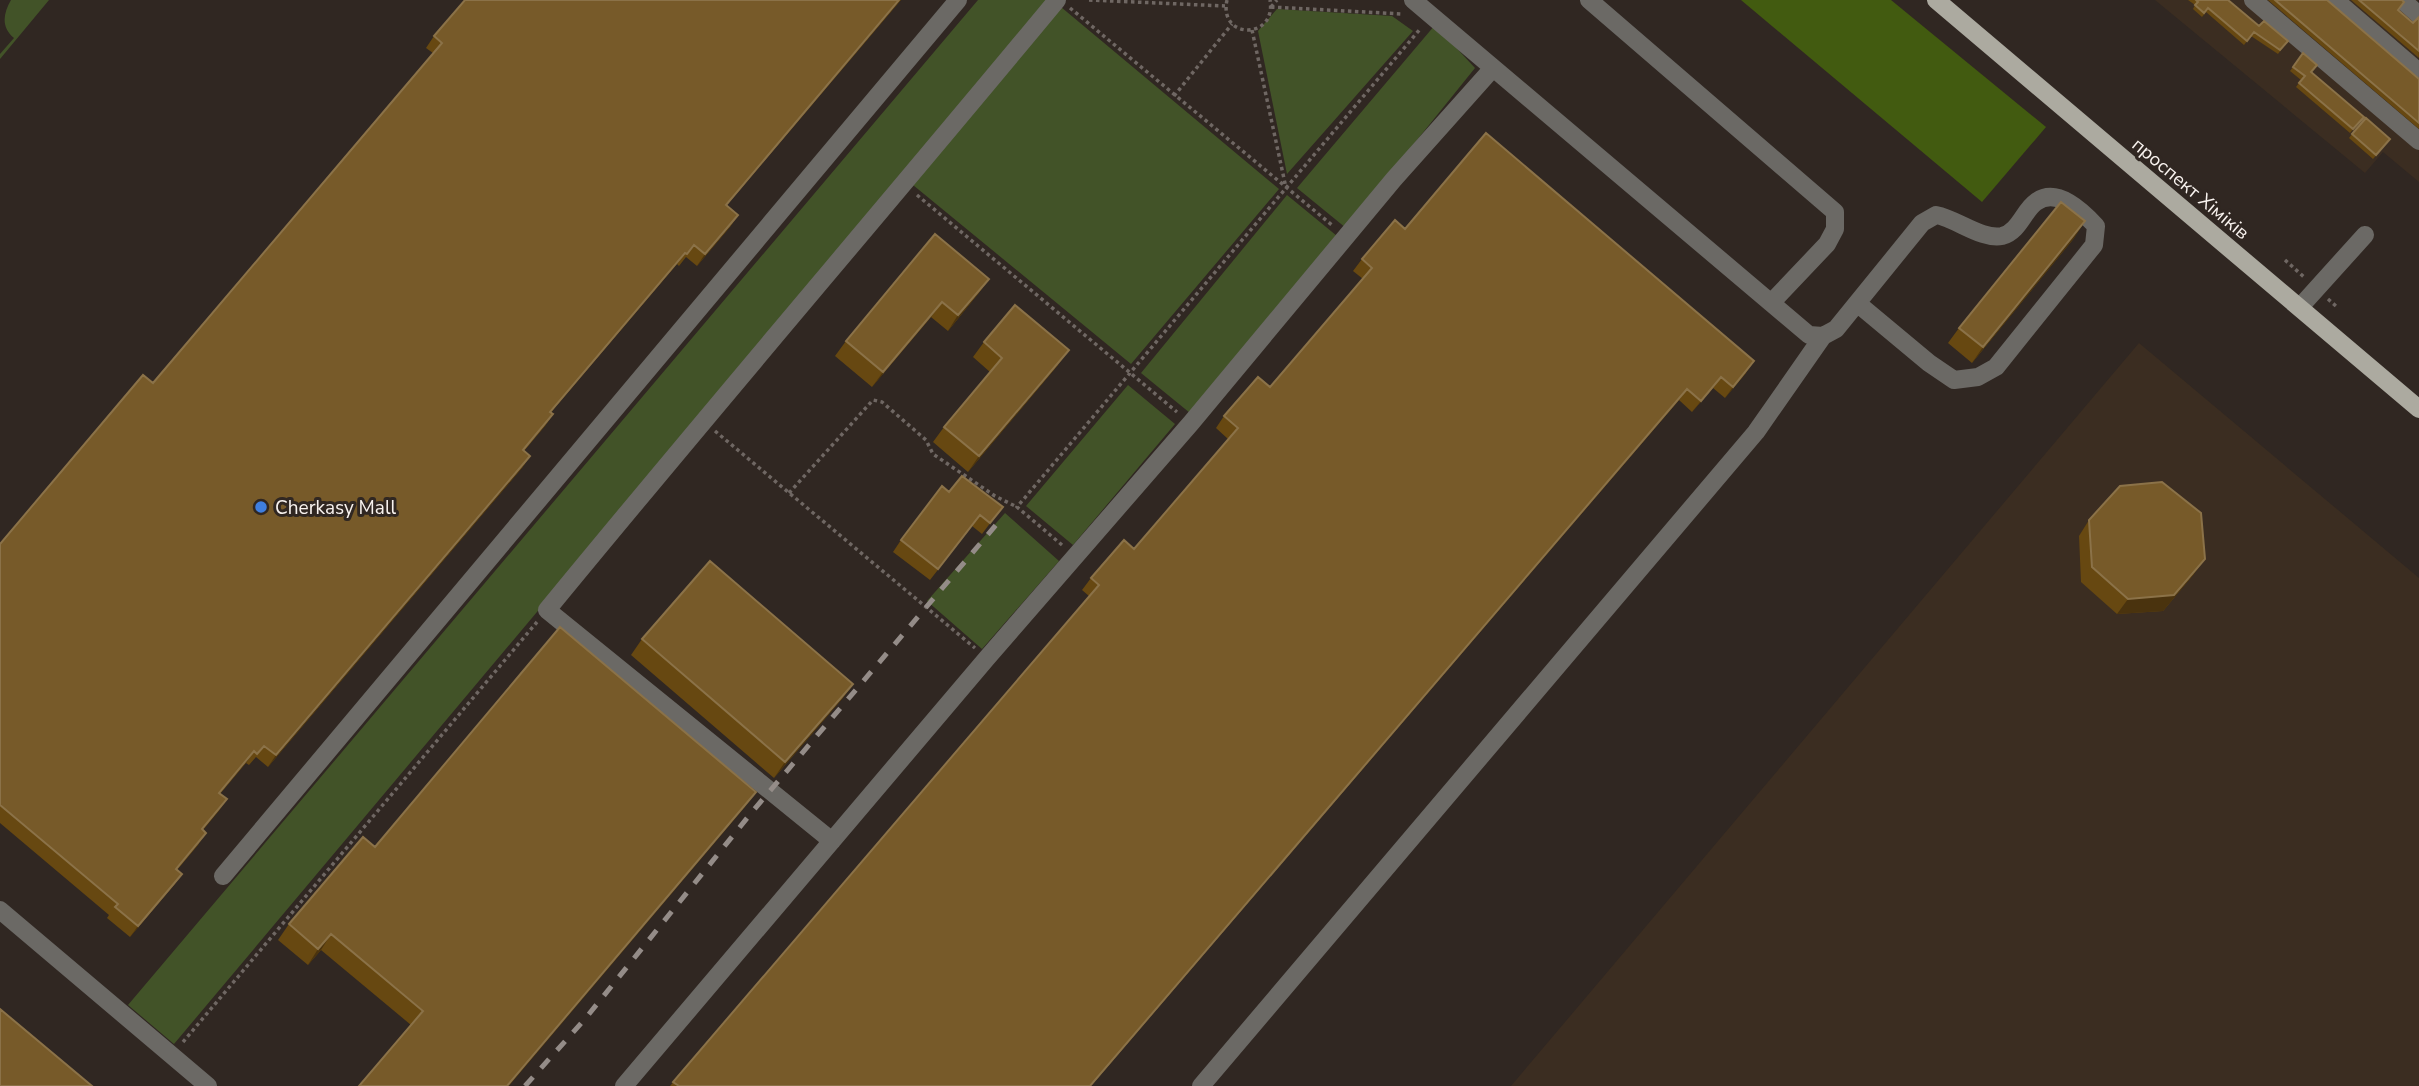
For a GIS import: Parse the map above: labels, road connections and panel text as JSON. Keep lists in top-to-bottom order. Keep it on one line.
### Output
{"streets":{"main road":["проспект Хіміків"]},"places":["Cherkasy Mall"]}
